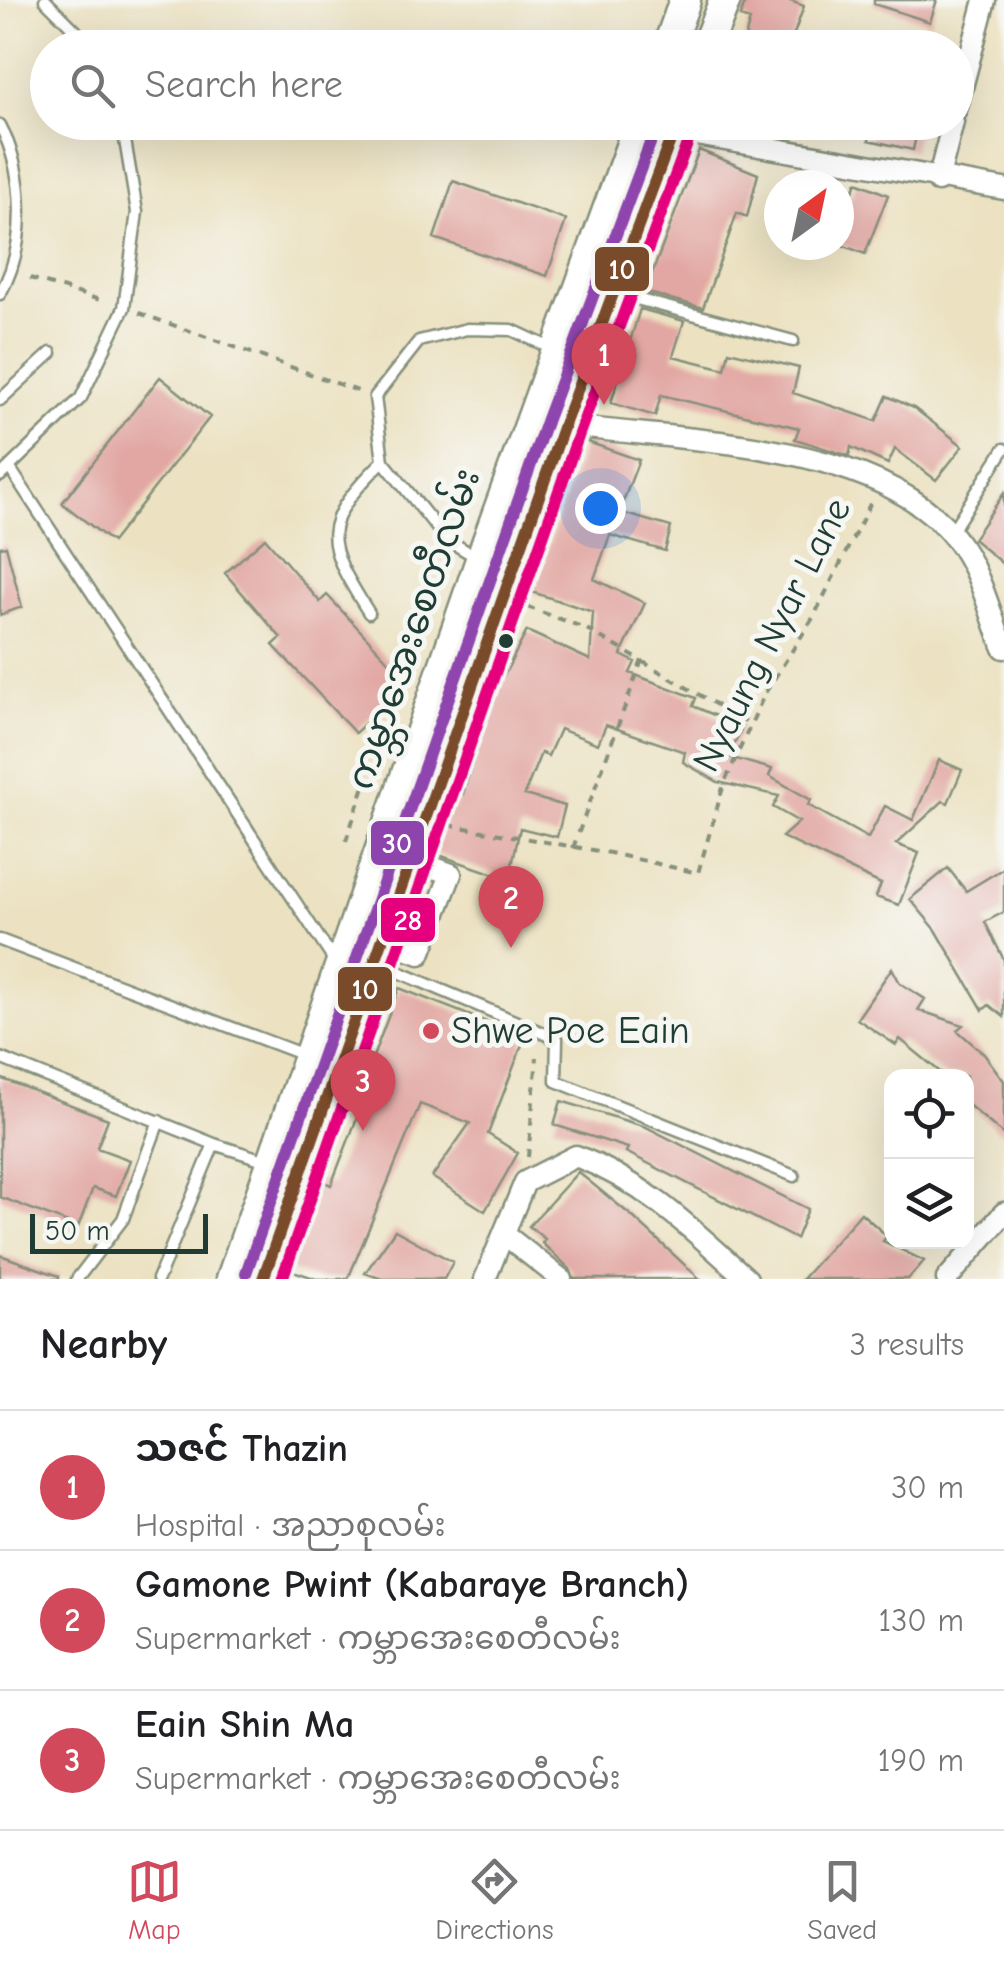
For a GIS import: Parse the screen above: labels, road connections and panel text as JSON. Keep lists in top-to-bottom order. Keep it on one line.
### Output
{"streets":{"main road":["ကမ္ဘာအေးစေတီလမ်း"],"path":["Nyaung Nyar Lane"]},"places":["Shwe Poe Eain"],"lines":["transit line 10","transit line 28","transit line 30"],"scale_bar":"50 m","north":"top right","page":{"search":"Search here","pins":["1","2","3"],"scale":"50 m","heading":["Nearby","3 results"],"list":[{"mark":"1","name":"သဇင် Thazin","note":"Hospital · အညာစုလမ်း","value":"30 m"},{"mark":"2","name":"Gamone Pwint (Kabaraye Branch)","note":"Supermarket · ကမ္ဘာအေးစေတီလမ်း","value":"130 m"},{"mark":"3","name":"Eain Shin Ma","note":"Supermarket · ကမ္ဘာအေးစေတီလမ်း","value":"190 m"}],"nav":["Map","Directions","Saved"]}}
